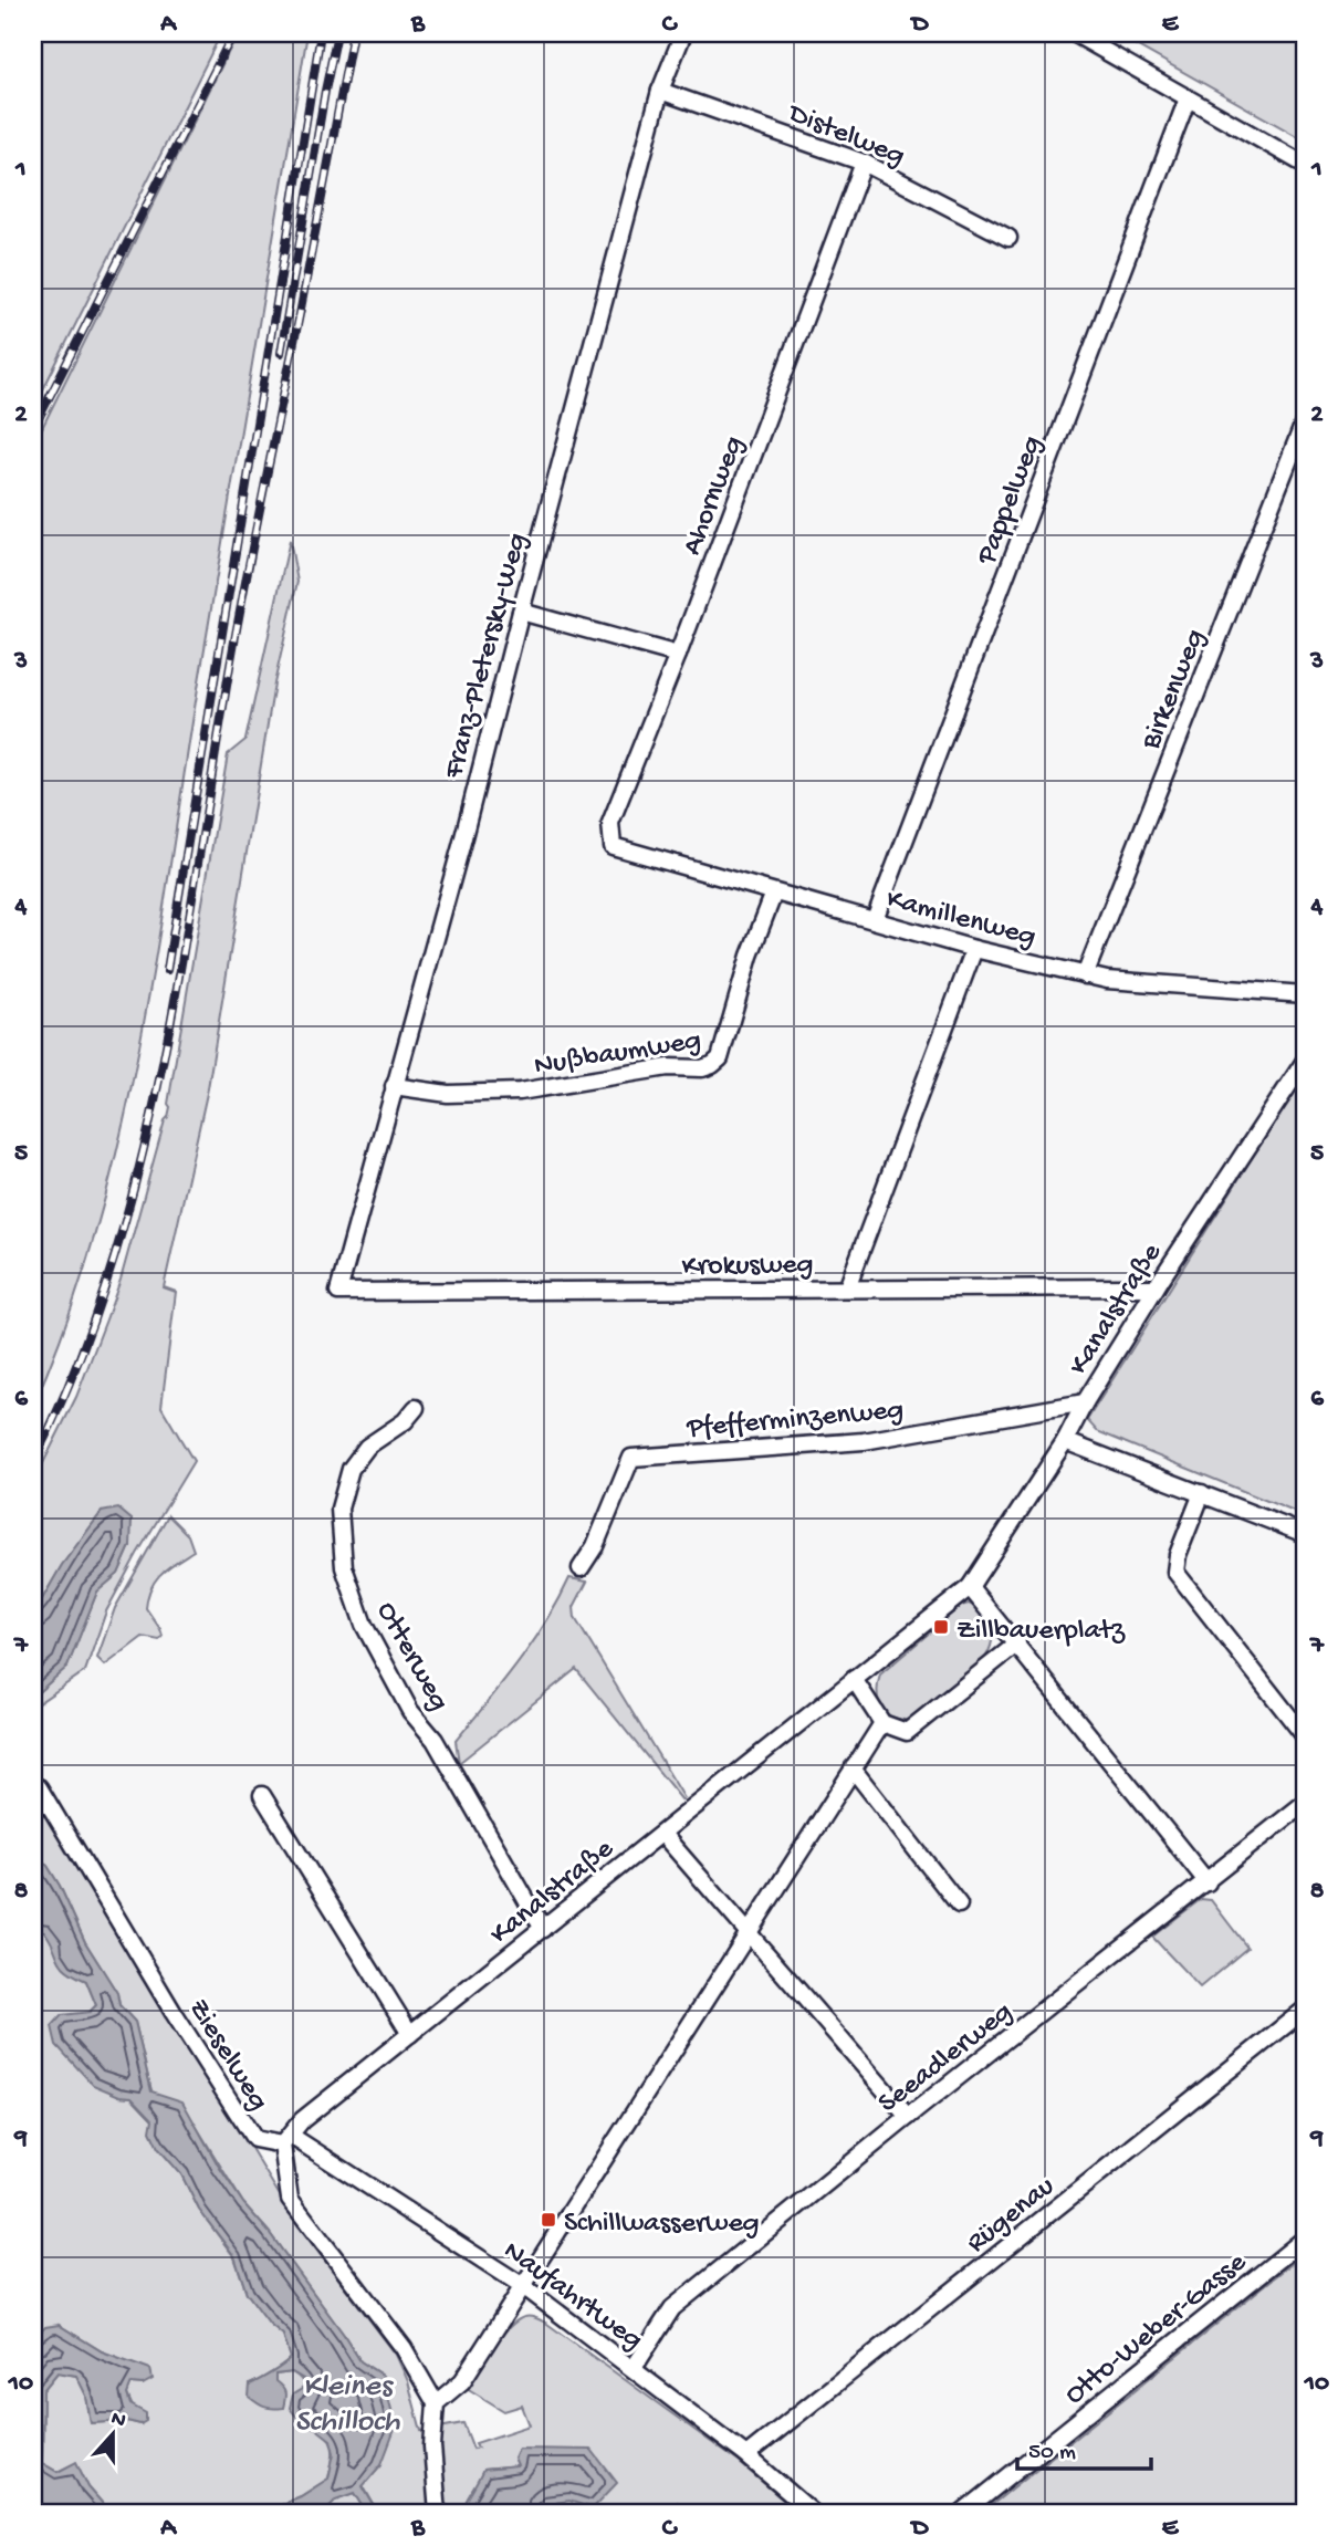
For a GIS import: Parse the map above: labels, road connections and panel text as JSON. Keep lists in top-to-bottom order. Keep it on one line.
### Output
{"streets":{"street":["Distelweg","Ahornweg","Pappelweg","Franz-Pletersky-Weg","Birkenweg","Kamillenweg","Nußbaumweg","Krokusweg","Kanalstraße","Pfefferminzenweg","Otterweg","Zieselweg","Seeadlerweg","Rügenau","Naufahrtweg","Otto-Weber-Gasse"]},"crossings":[["Distelweg","Ahornweg"],["Distelweg","Franz-Pletersky-Weg"],["Ahornweg","Kamillenweg"],["Pappelweg","Kamillenweg"],["Franz-Pletersky-Weg","Nußbaumweg"],["Franz-Pletersky-Weg","Krokusweg"],["Birkenweg","Kamillenweg"],["Kamillenweg","Nußbaumweg"],["Krokusweg","Kanalstraße"],["Kanalstraße","Pfefferminzenweg"],["Kanalstraße","Otterweg"],["Kanalstraße","Zieselweg"],["Kanalstraße","Naufahrtweg"],["Zieselweg","Naufahrtweg"],["Seeadlerweg","Naufahrtweg"],["Rügenau","Naufahrtweg"]],"water":["Kleines Schilloch"],"places":{"transit":["Zillbauerplatz","Schillwasserweg"]},"scale_bar":"50 m","north":"top","grid":{"columns":["A","B","C","D","E"],"rows":["1","2","3","4","5","6","7","8","9","10"]}}
